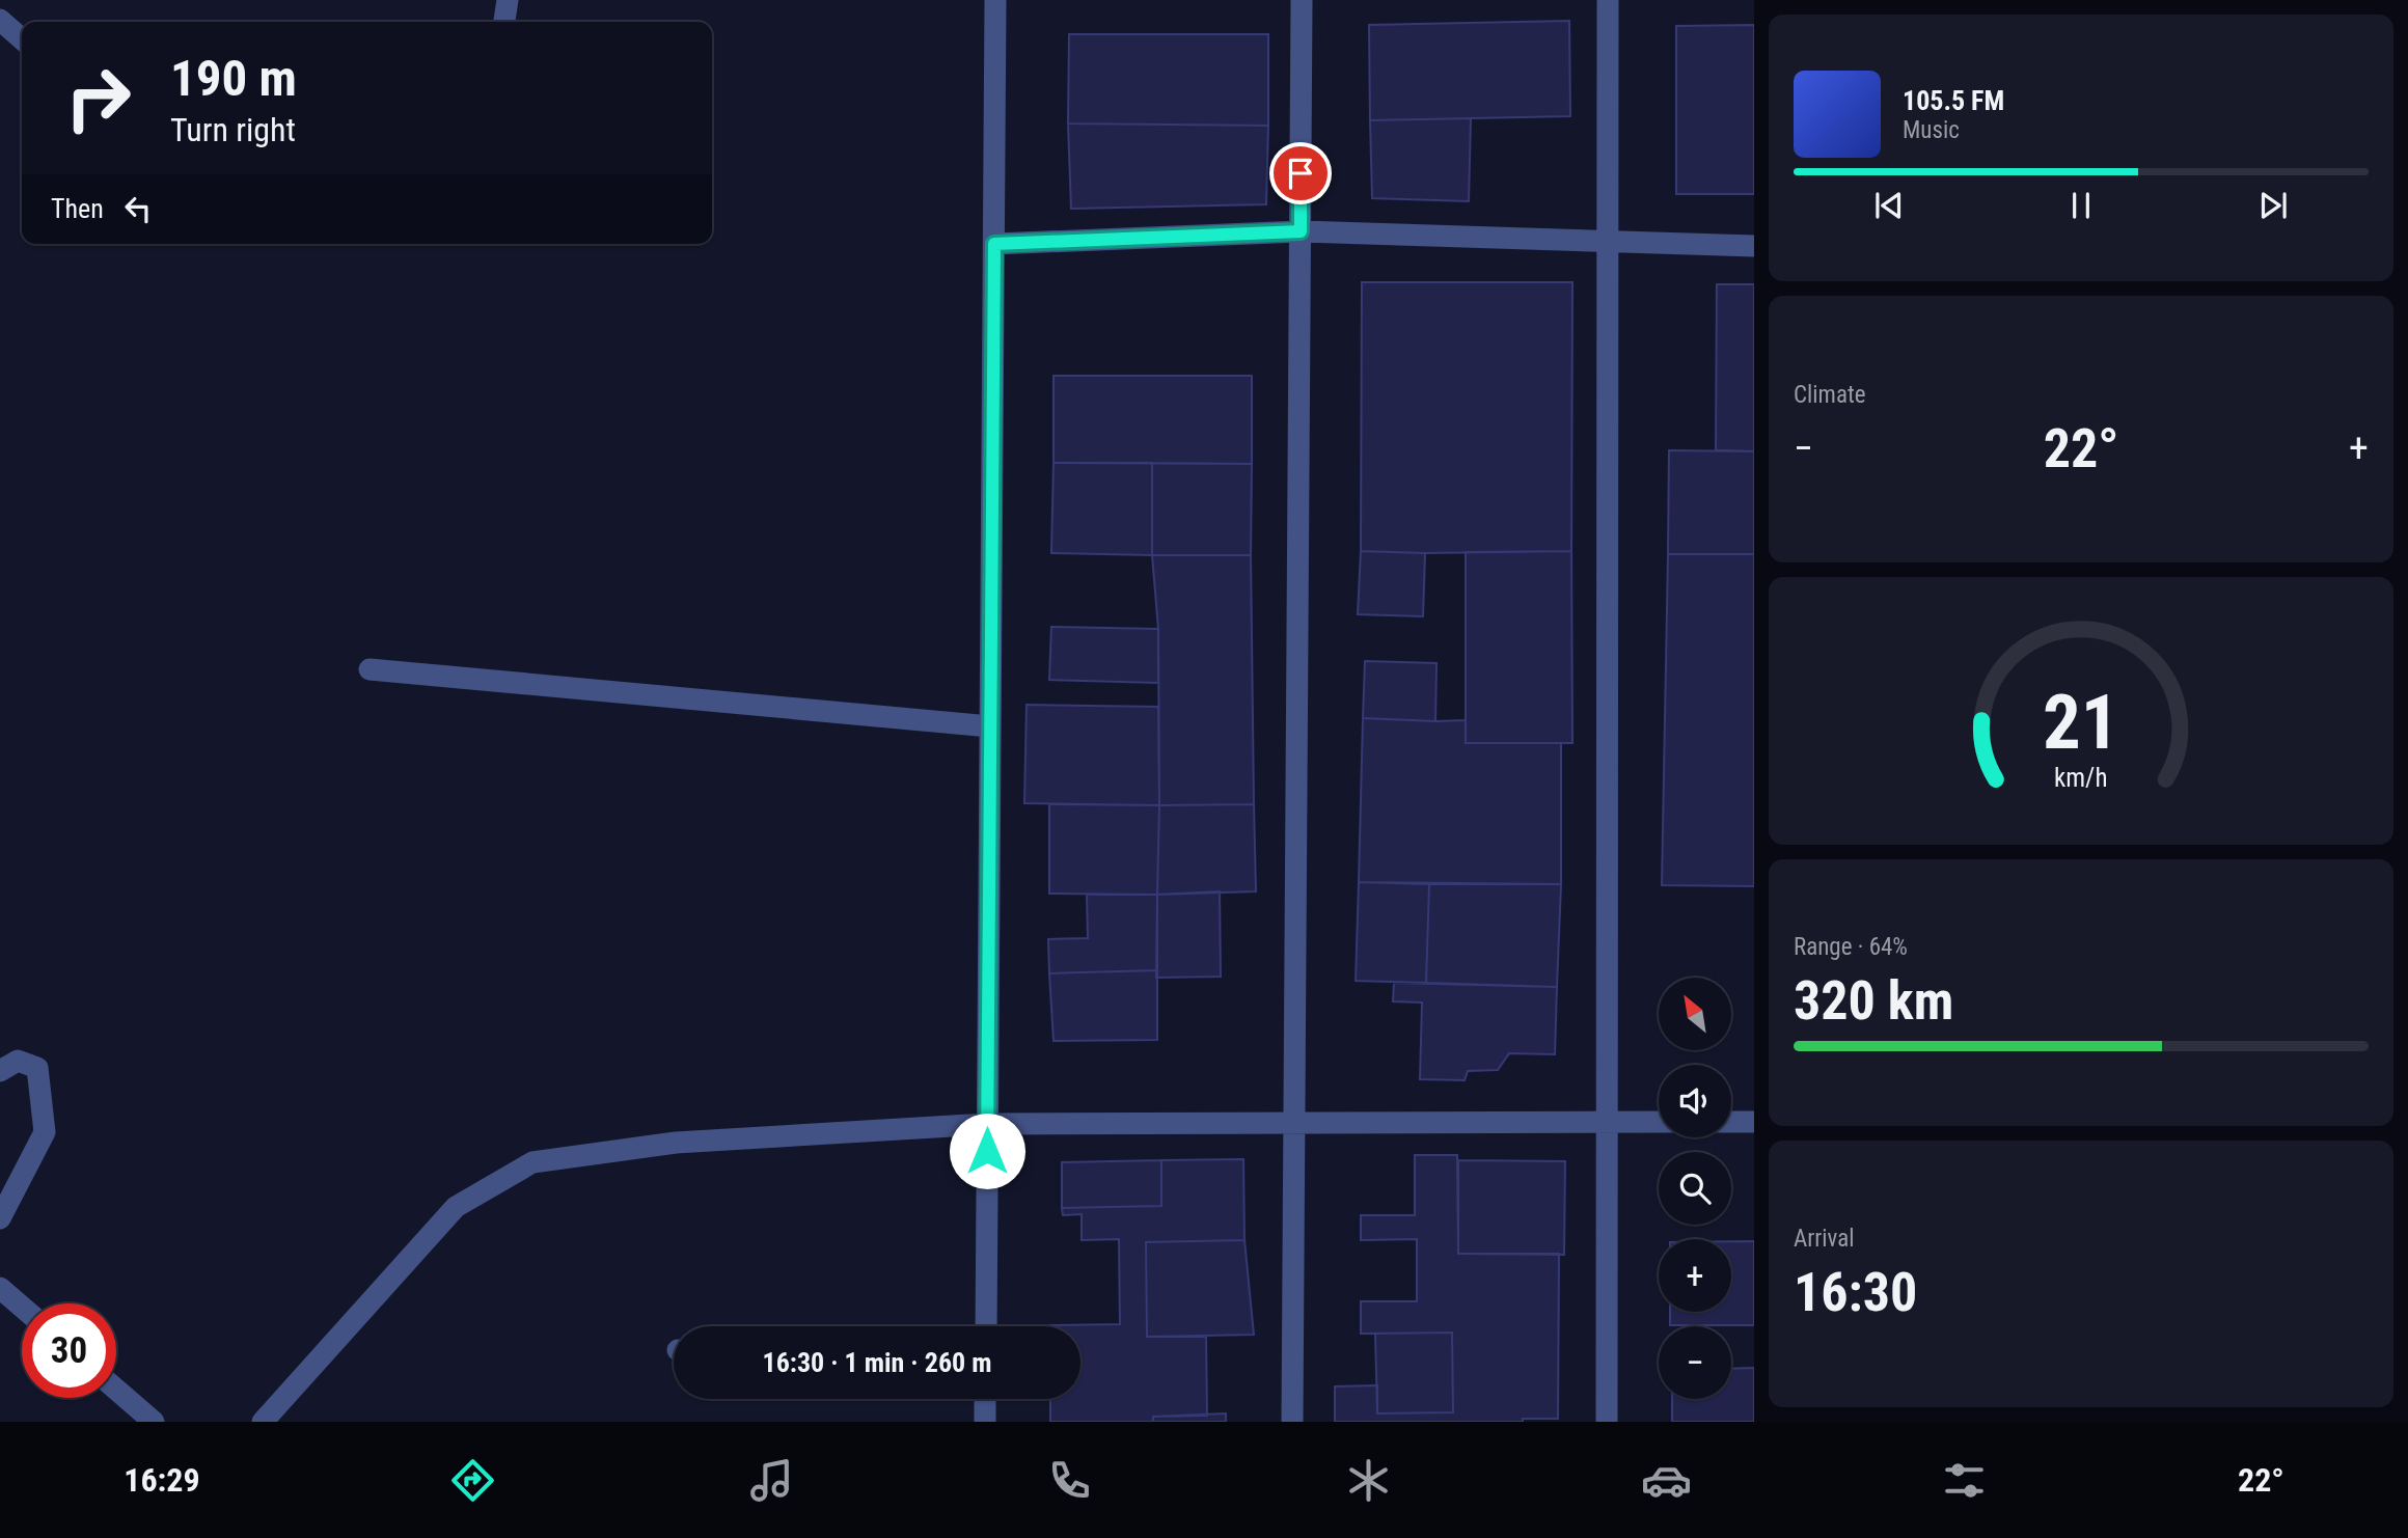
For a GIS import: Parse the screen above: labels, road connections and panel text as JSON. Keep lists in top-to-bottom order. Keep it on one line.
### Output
{"north":"top left","page":{"turn":["190 m","Turn right"],"song":["105.5 FM","Music"],"then":"Then","tile":["Climate",["Range · 64%","320 km"],["Arrival","16:30"]],"heat":["−","22°","+"],"map_buttons":["+","−"],"limit":"30","trip":"16:30 · 1 min · 260 m","tabs":["16:29","22°"],"gauge":["21","km/h"]}}
